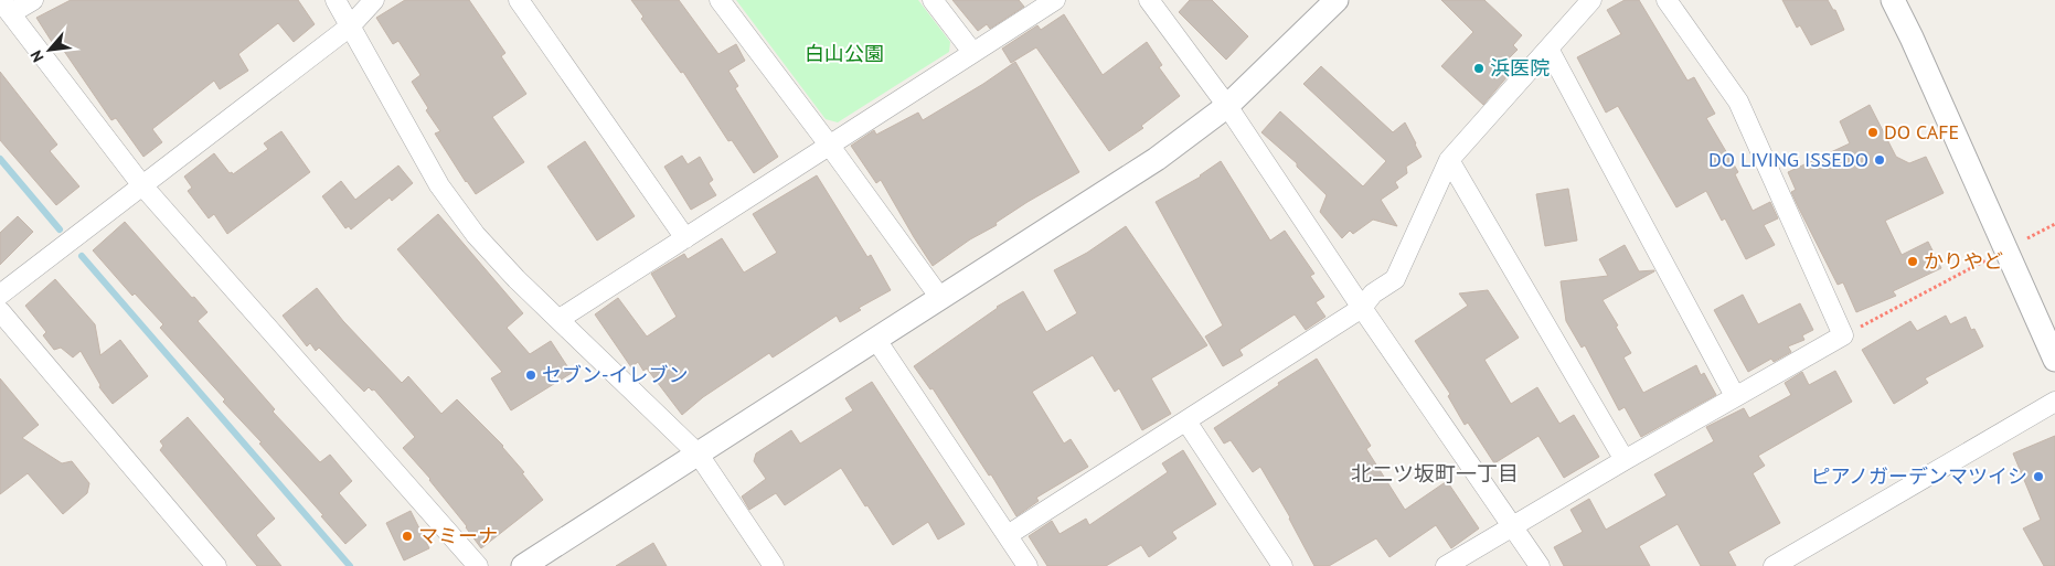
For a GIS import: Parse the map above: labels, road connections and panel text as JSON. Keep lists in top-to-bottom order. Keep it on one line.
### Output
{"districts":["北二ツ坂町一丁目"],"parks":["白山公園"],"places":["浜医院","DO CAFE","DO LIVING ISSEDO","かりやど","セブン-イレブン","ピアノガーデンマツイシ","マミーナ"],"north":"bottom left"}
